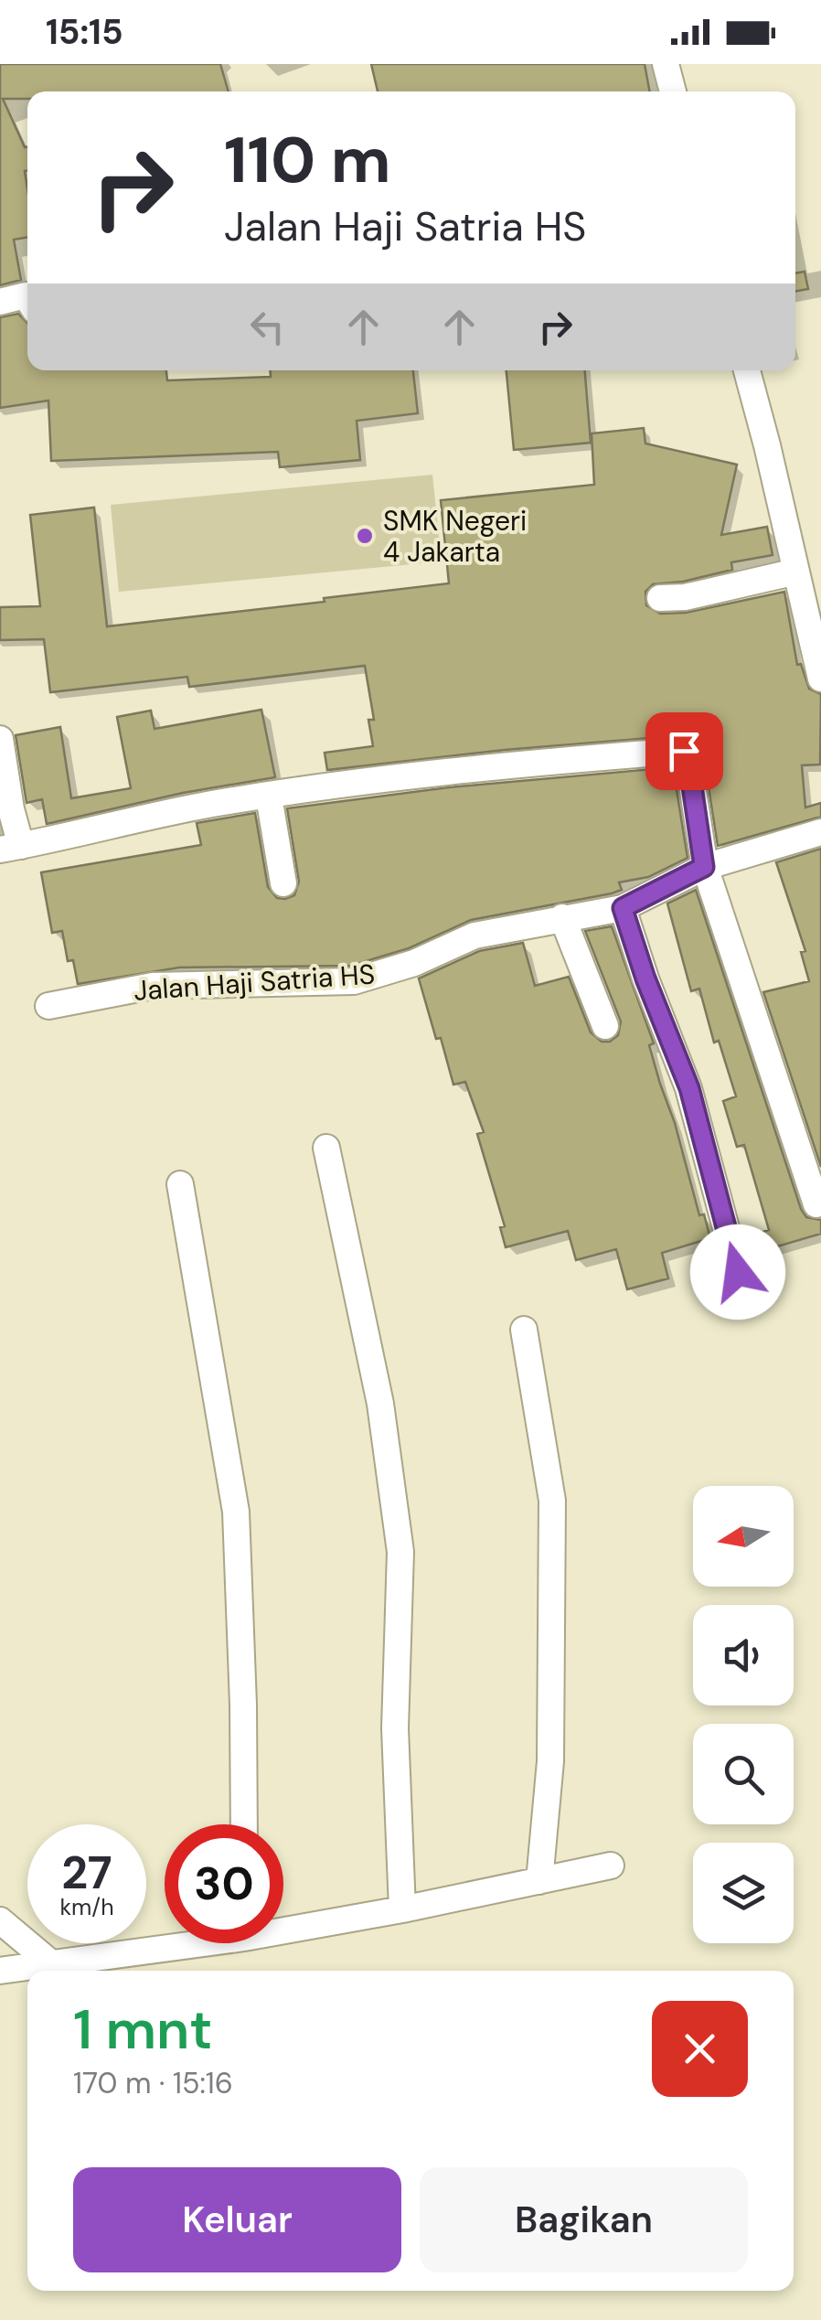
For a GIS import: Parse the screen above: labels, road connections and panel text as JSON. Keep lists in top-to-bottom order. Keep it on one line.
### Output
{"streets":{"street":["Jalan Haji Satria HS"]},"places":["SMK Negeri 4 Jakarta"],"north":"left","page":{"status":"15:15","turn":["110 m","Jalan Haji Satria HS"],"speed":"27 km/h","limit":"30","heading":["1 mnt","170 m · 15:16"],"buttons":["Keluar","Bagikan"]}}
